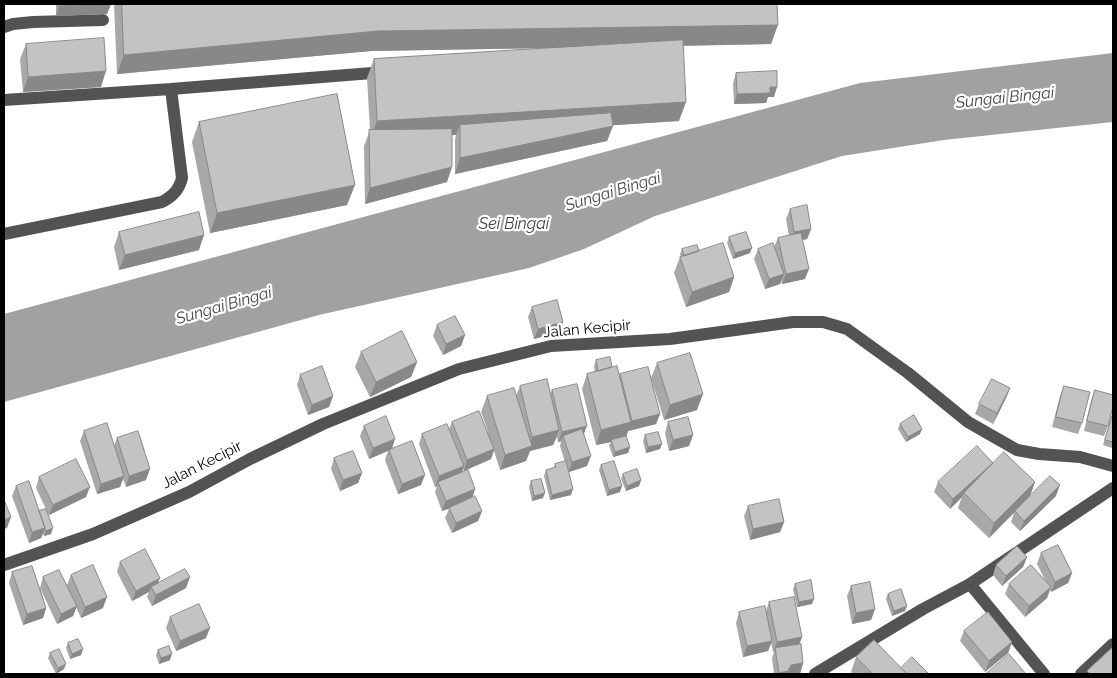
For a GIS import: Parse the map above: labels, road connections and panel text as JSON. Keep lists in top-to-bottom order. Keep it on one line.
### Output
{"streets":{"street":["Jalan Kecipir"]},"water":["Sungai Bingai","Sei Bingai"]}
